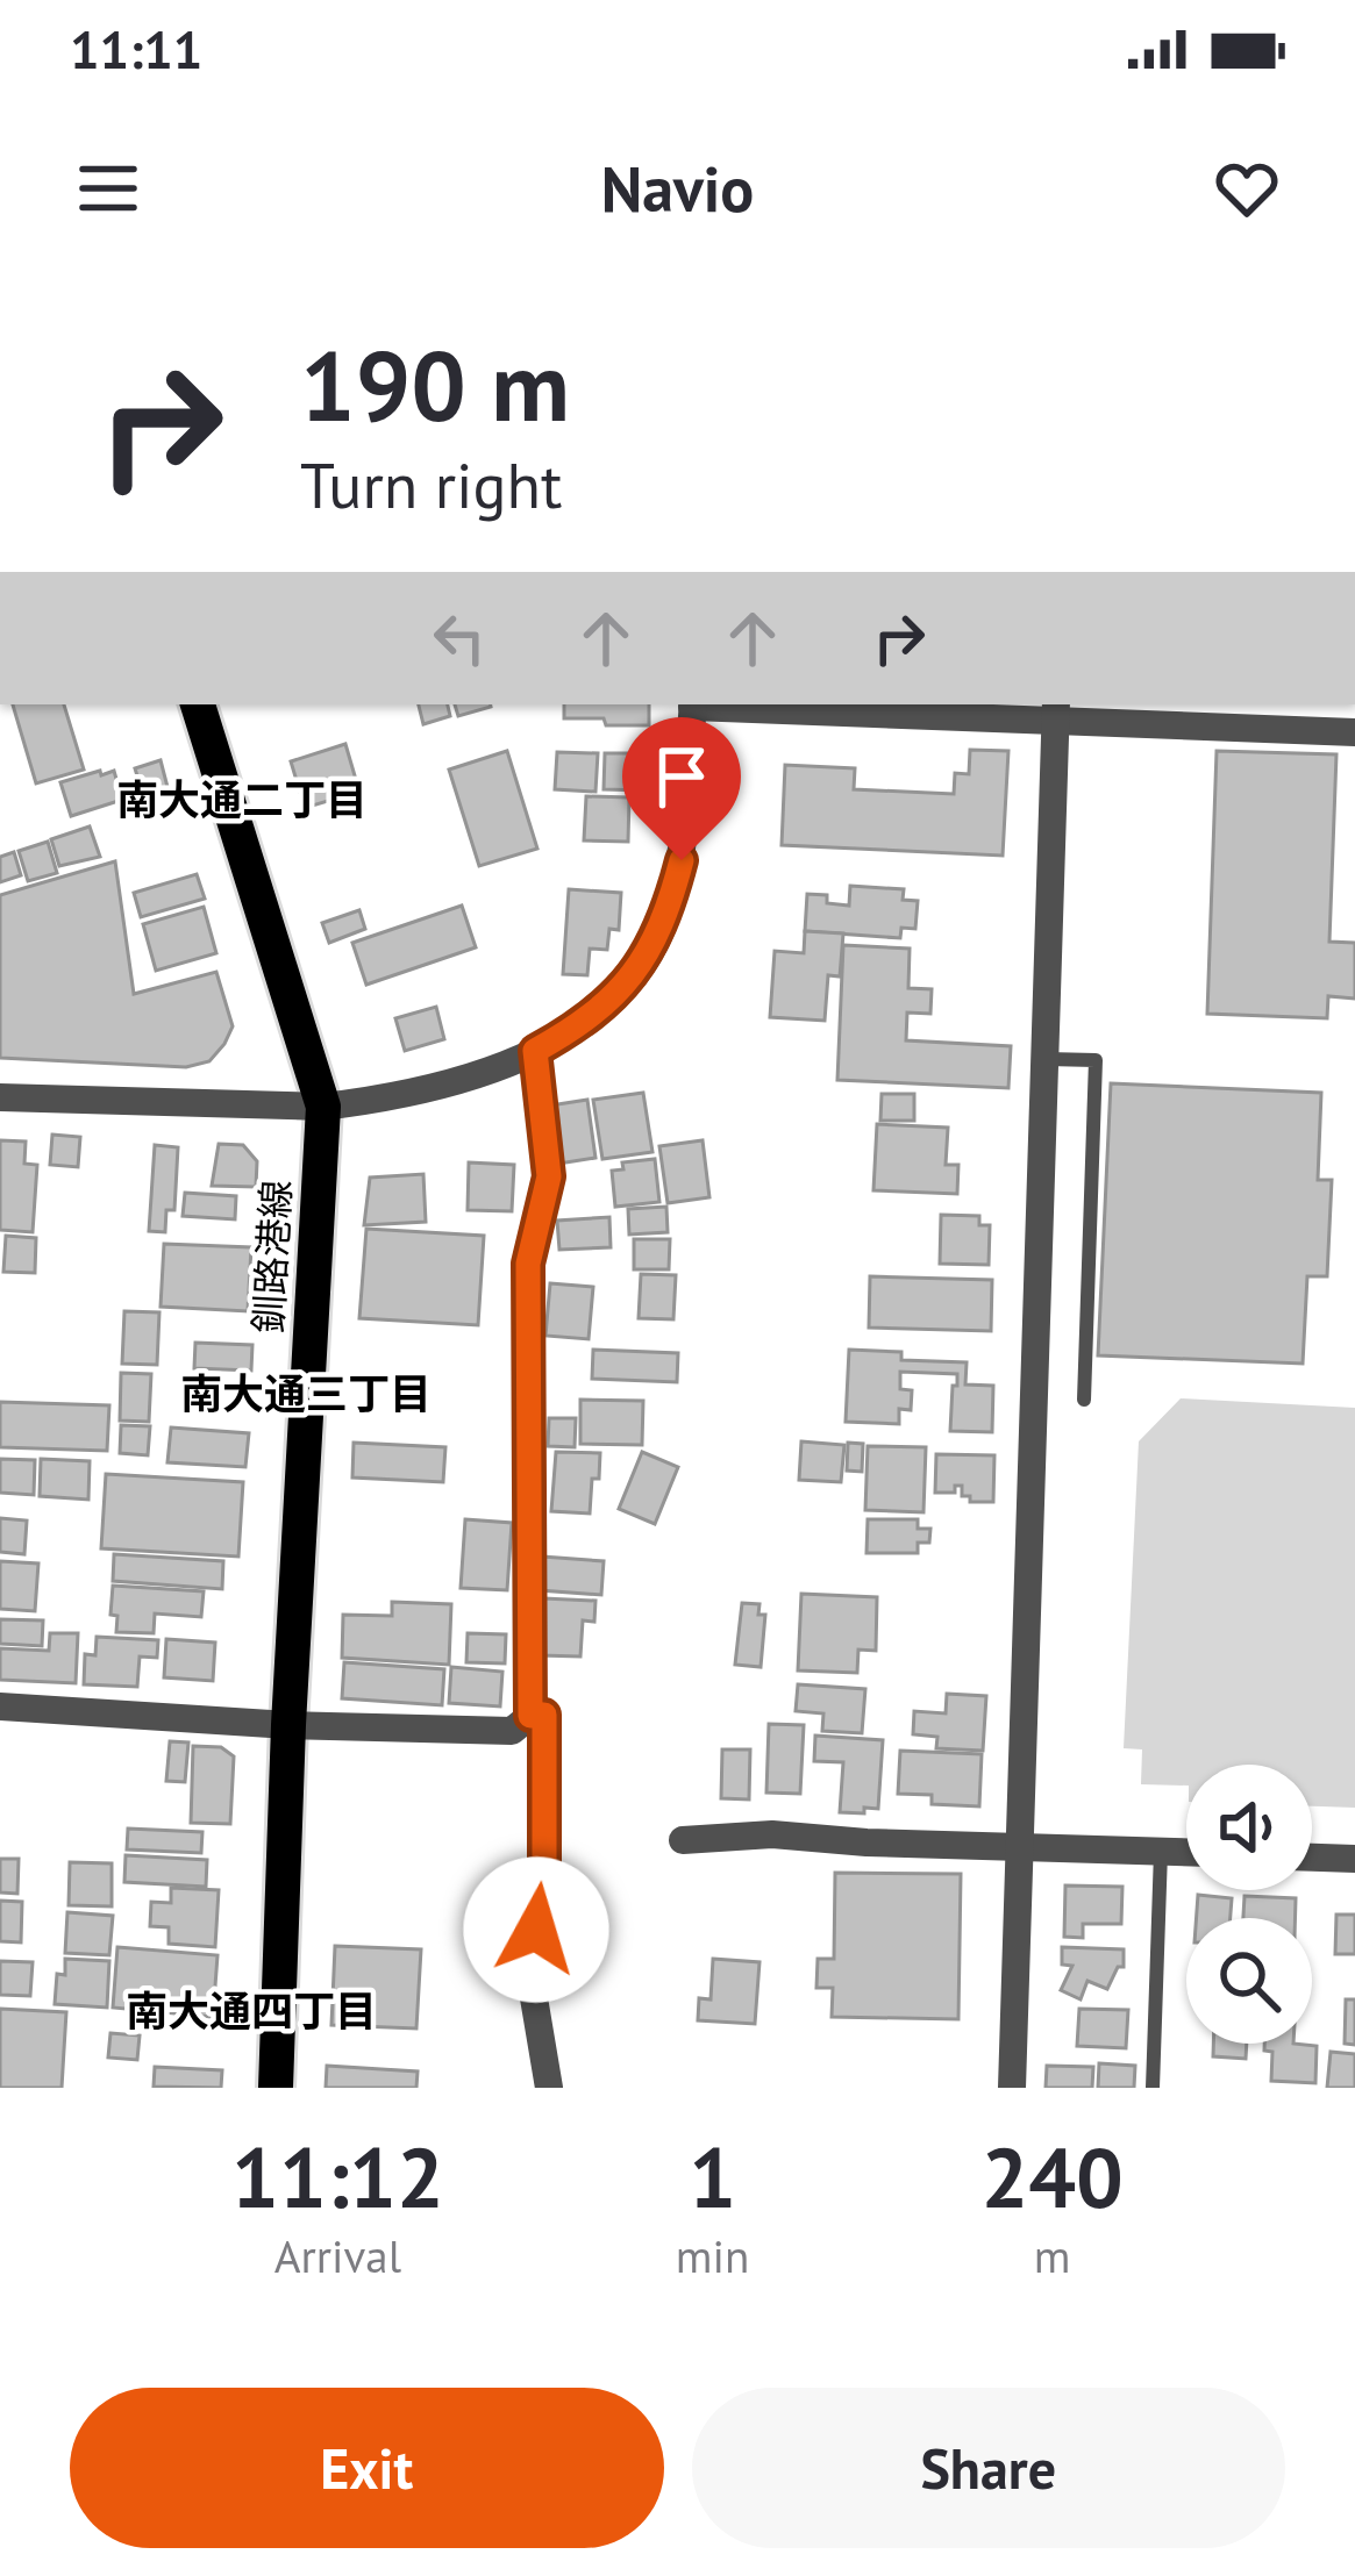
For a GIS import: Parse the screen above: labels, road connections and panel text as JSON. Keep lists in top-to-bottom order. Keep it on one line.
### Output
{"streets":{"main road":["釧路港線"]},"districts":["南大通二丁目","南大通三丁目","南大通四丁目"],"page":{"status":"11:11","header":"Navio","turn":["190 m","Turn right"],"eta":["11:12","Arrival","1","min","240","m"],"buttons":["Exit","Share"]}}
